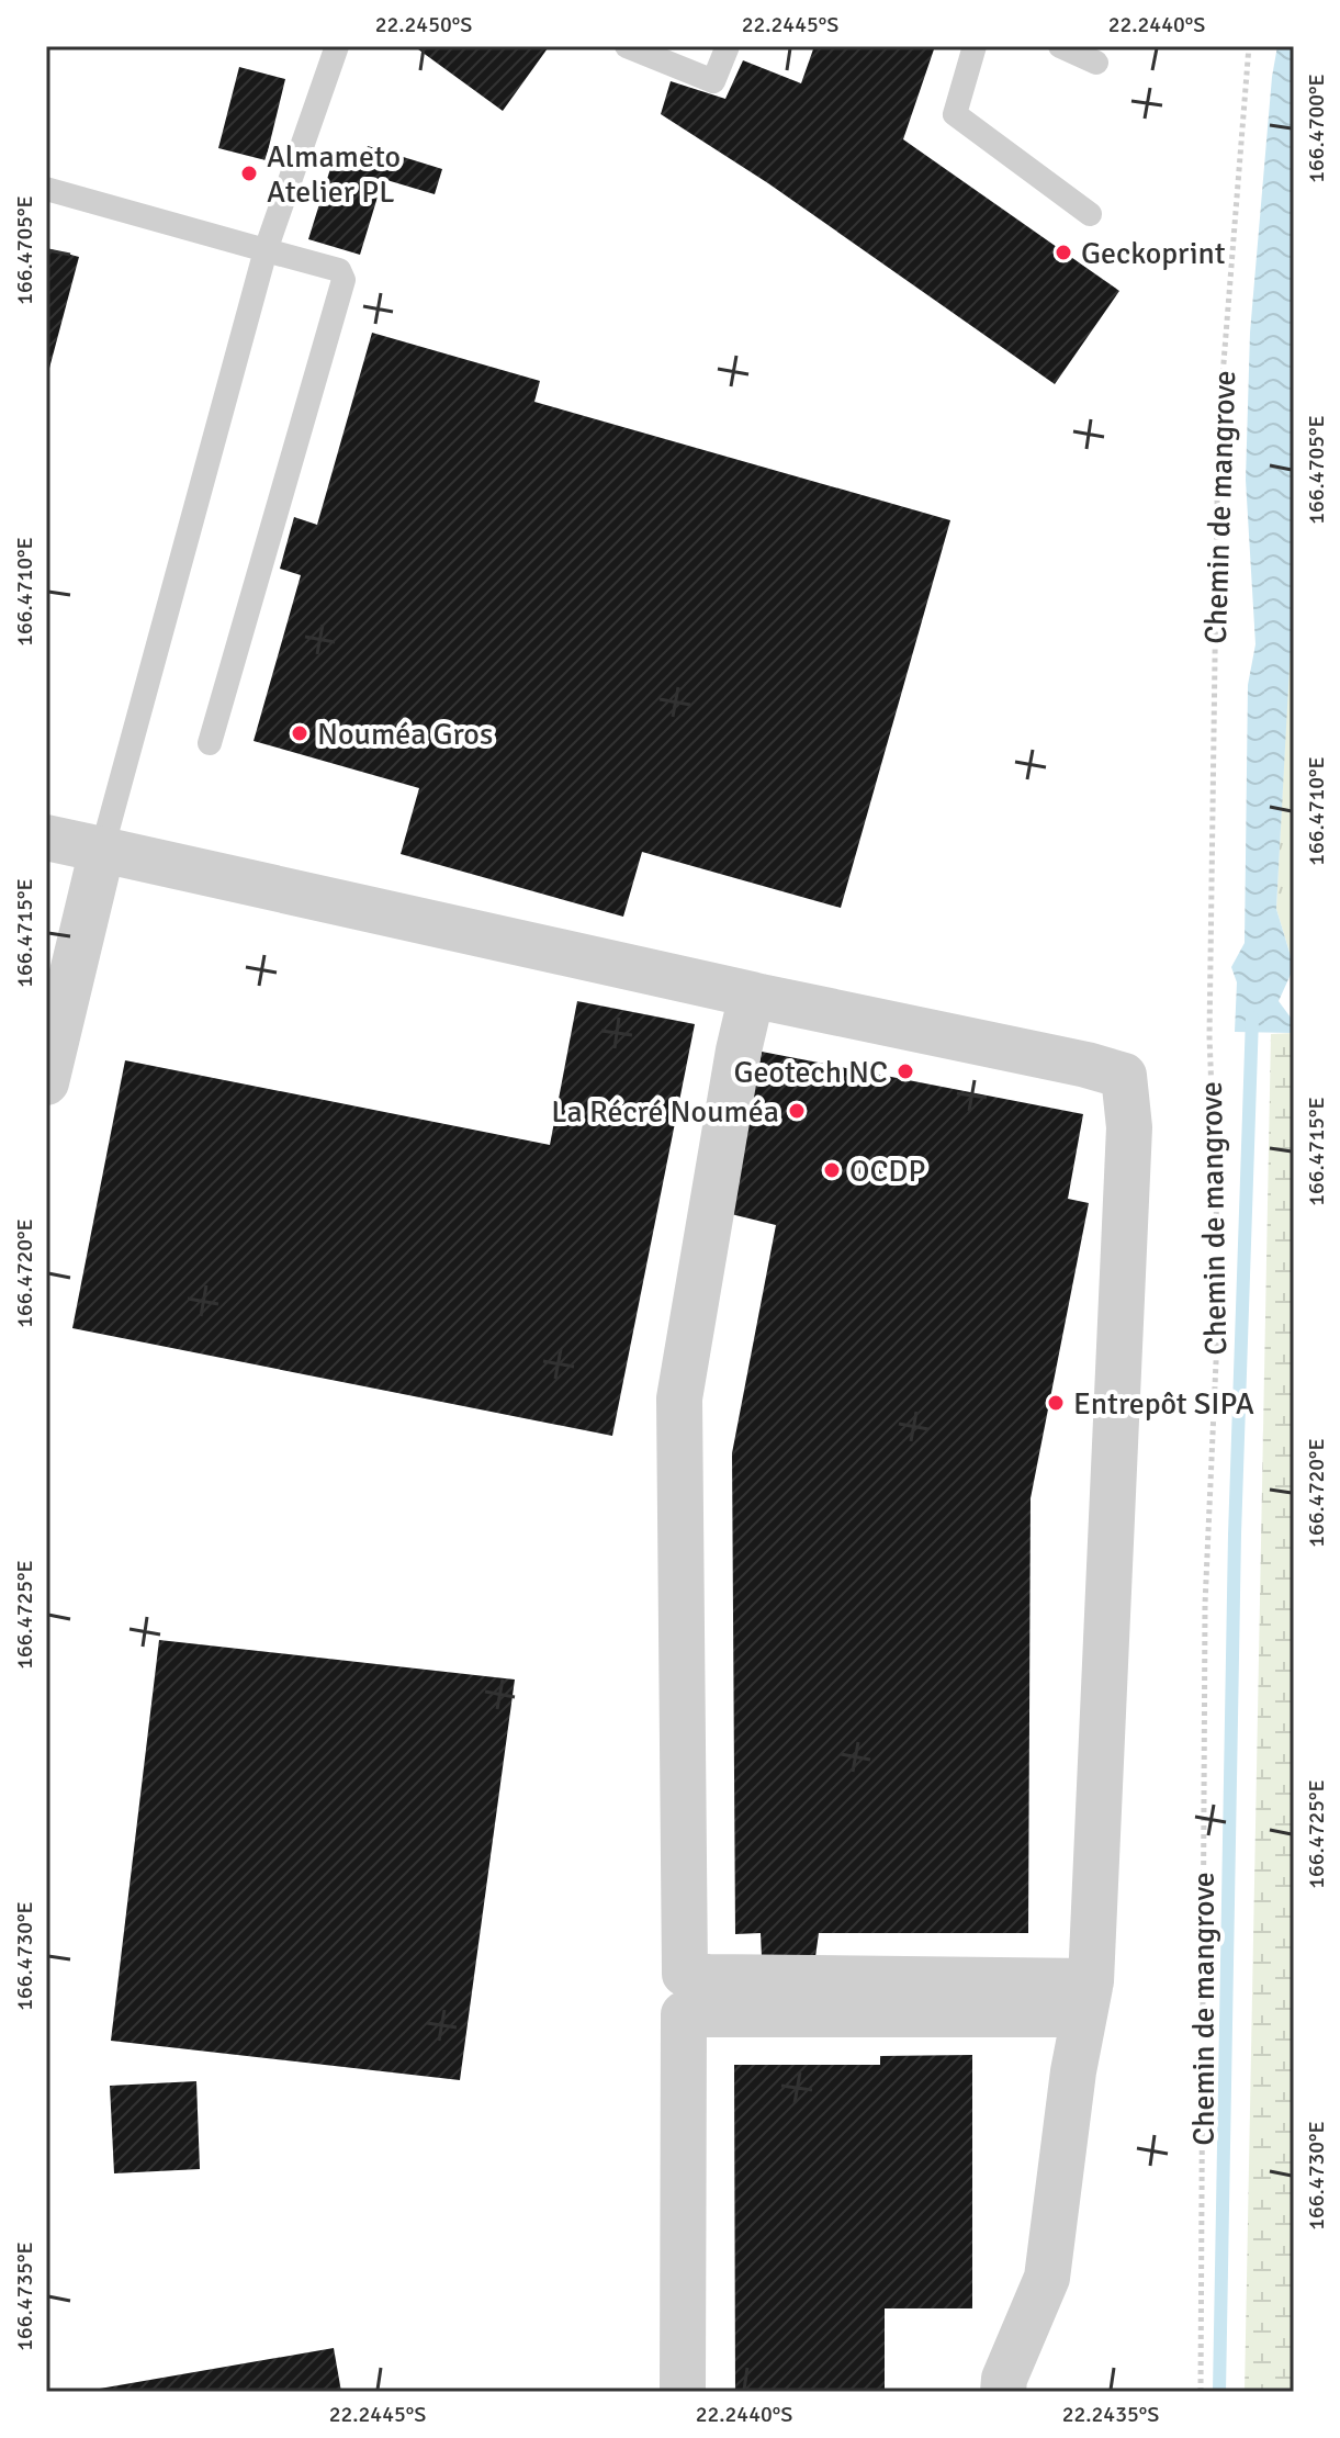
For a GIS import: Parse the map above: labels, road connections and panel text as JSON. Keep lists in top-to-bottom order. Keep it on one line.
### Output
{"streets":{"path":["Chemin de mangrove"]},"places":["Almameto Atelier PL","Geckoprint","Nouméa Gros","Geotech NC","La Récré Nouméa","OCDP","Entrepôt SIPA"],"coordinates":["22.2450°S","22.2445°S","22.2440°S","166.4700°E","166.4705°E","166.4710°E","166.4715°E","166.4720°E","166.4725°E","166.4730°E","166.4735°E","22.2435°S"]}
